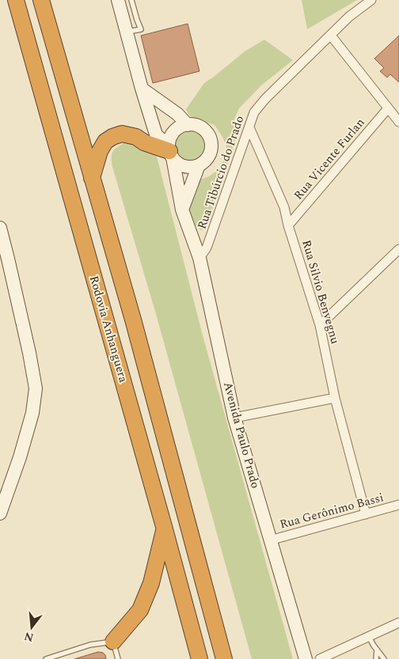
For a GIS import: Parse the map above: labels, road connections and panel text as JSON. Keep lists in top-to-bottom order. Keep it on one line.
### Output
{"streets":{"highway":["Rodovia Anhanguera"],"street":["Rua Vicente Furlan","Rua Tibúrcio do Prado","Rua Silvio Benvegnu","Avenida Paulo Prado","Rua Gerônimo Bassi"]},"crossings":[["Rua Vicente Furlan","Rua Silvio Benvegnu"],["Rua Tibúrcio do Prado","Rua Silvio Benvegnu"],["Rua Tibúrcio do Prado","Avenida Paulo Prado"],["Rua Silvio Benvegnu","Rua Gerônimo Bassi"],["Avenida Paulo Prado","Rua Gerônimo Bassi"]],"north":"bottom"}
